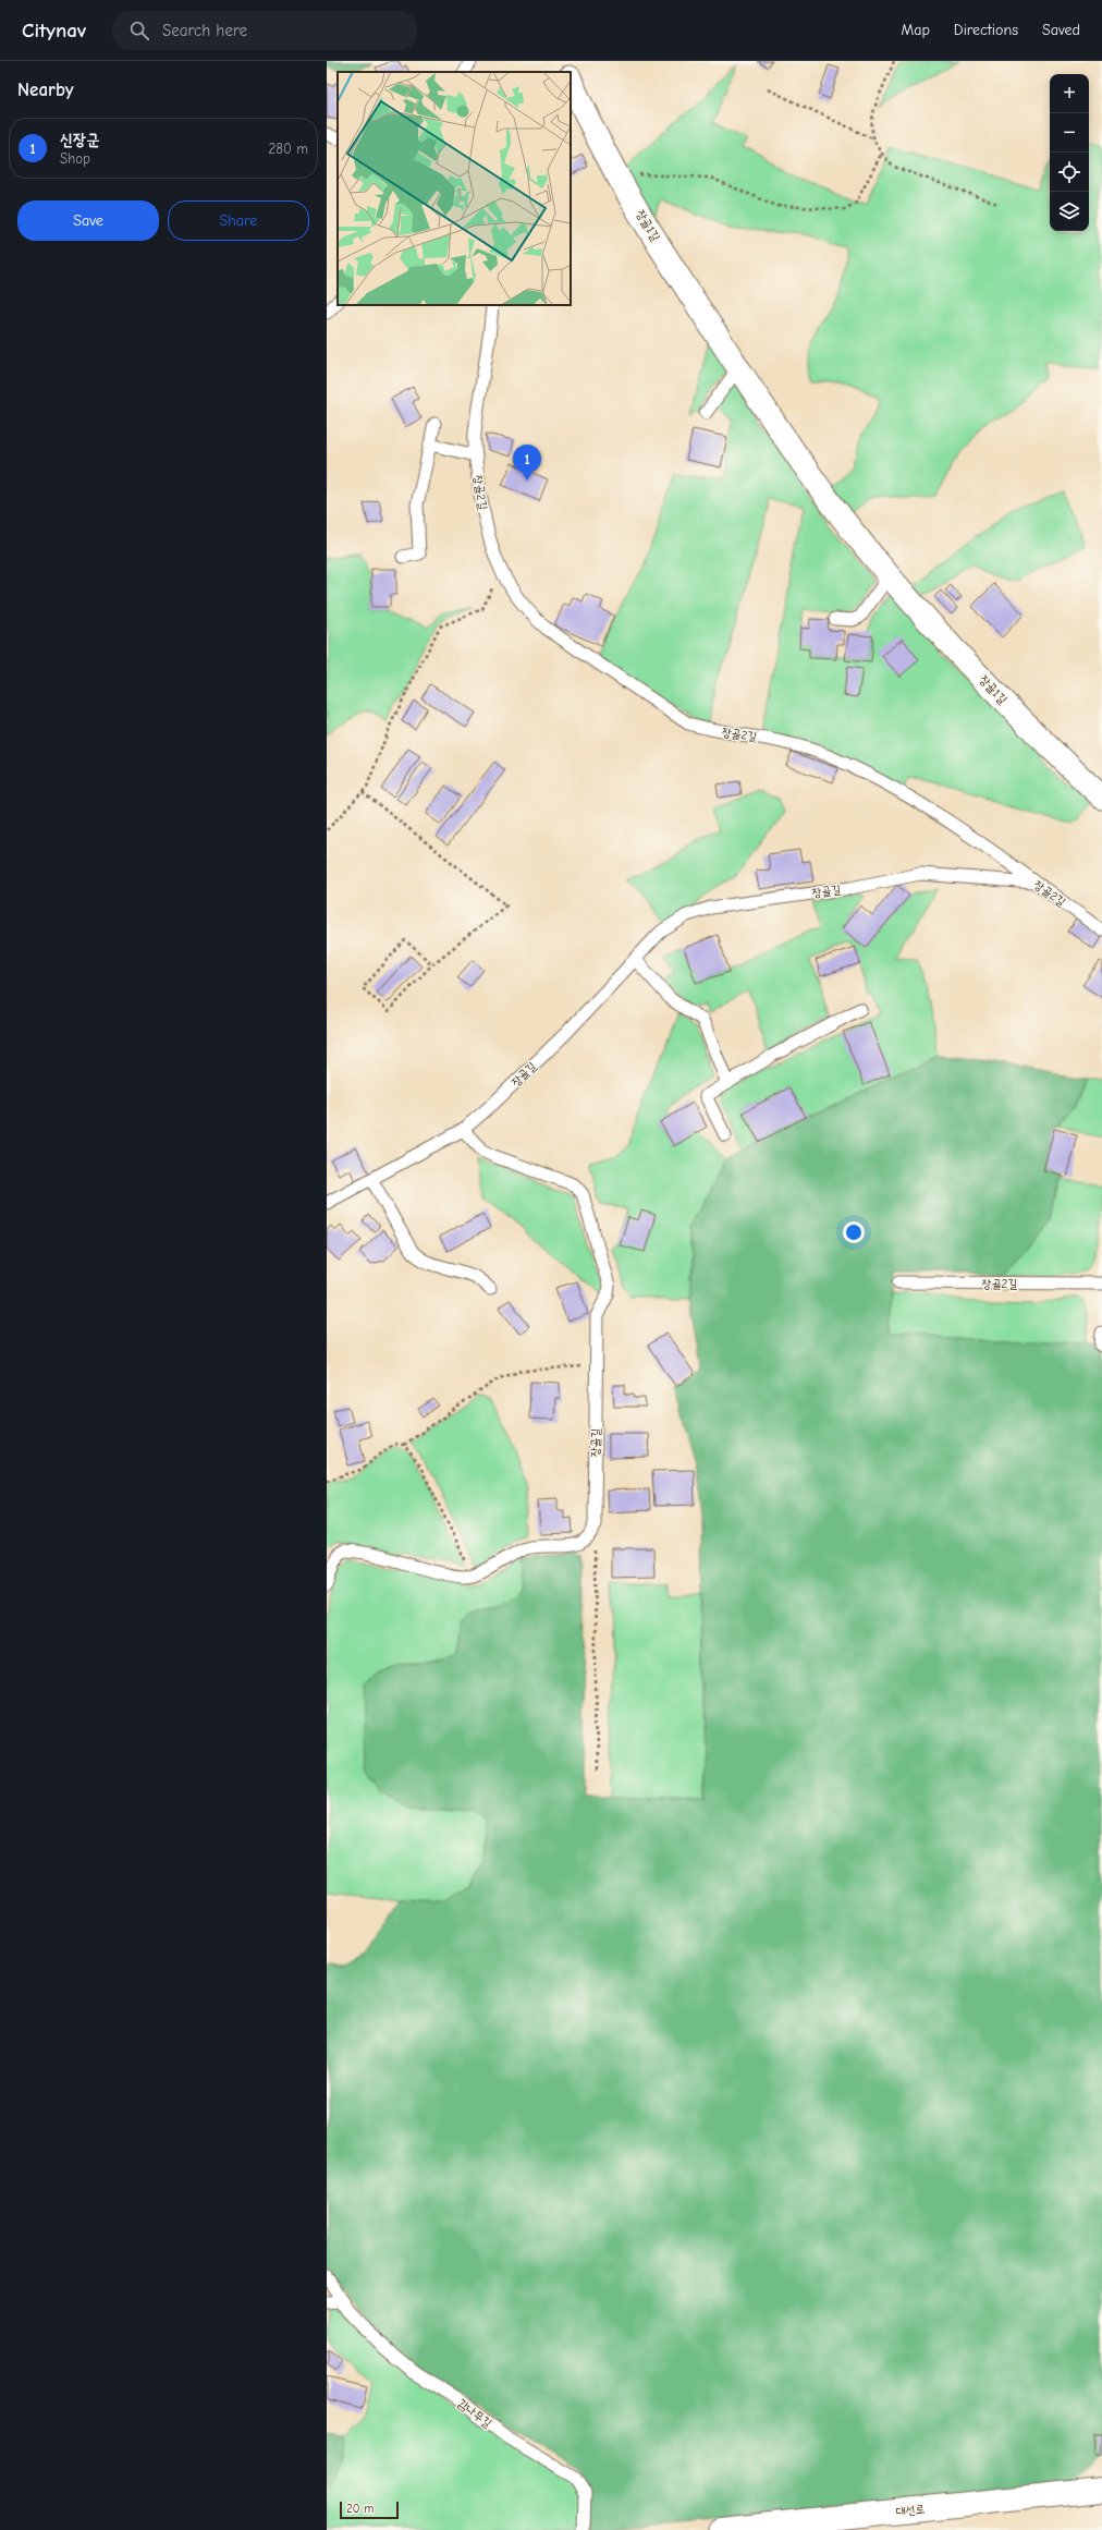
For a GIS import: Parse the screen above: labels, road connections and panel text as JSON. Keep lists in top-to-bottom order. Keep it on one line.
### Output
{"streets":{"street":["장골1길","대선로"],"lane":["장골2길","장골길","감나무길"]},"crossings":[["장골2길","장골길"]],"scale_bar":"20 m","page":{"header":"Citynav","search":"Search here","nav":["Map","Directions","Saved"],"heading":"Nearby","map_buttons":["+","−"],"list":[{"mark":"1","name":"신장군","note":"Shop","value":"280 m"}],"buttons":["Save","Share"],"pins":"1","scale":"20 m"}}
